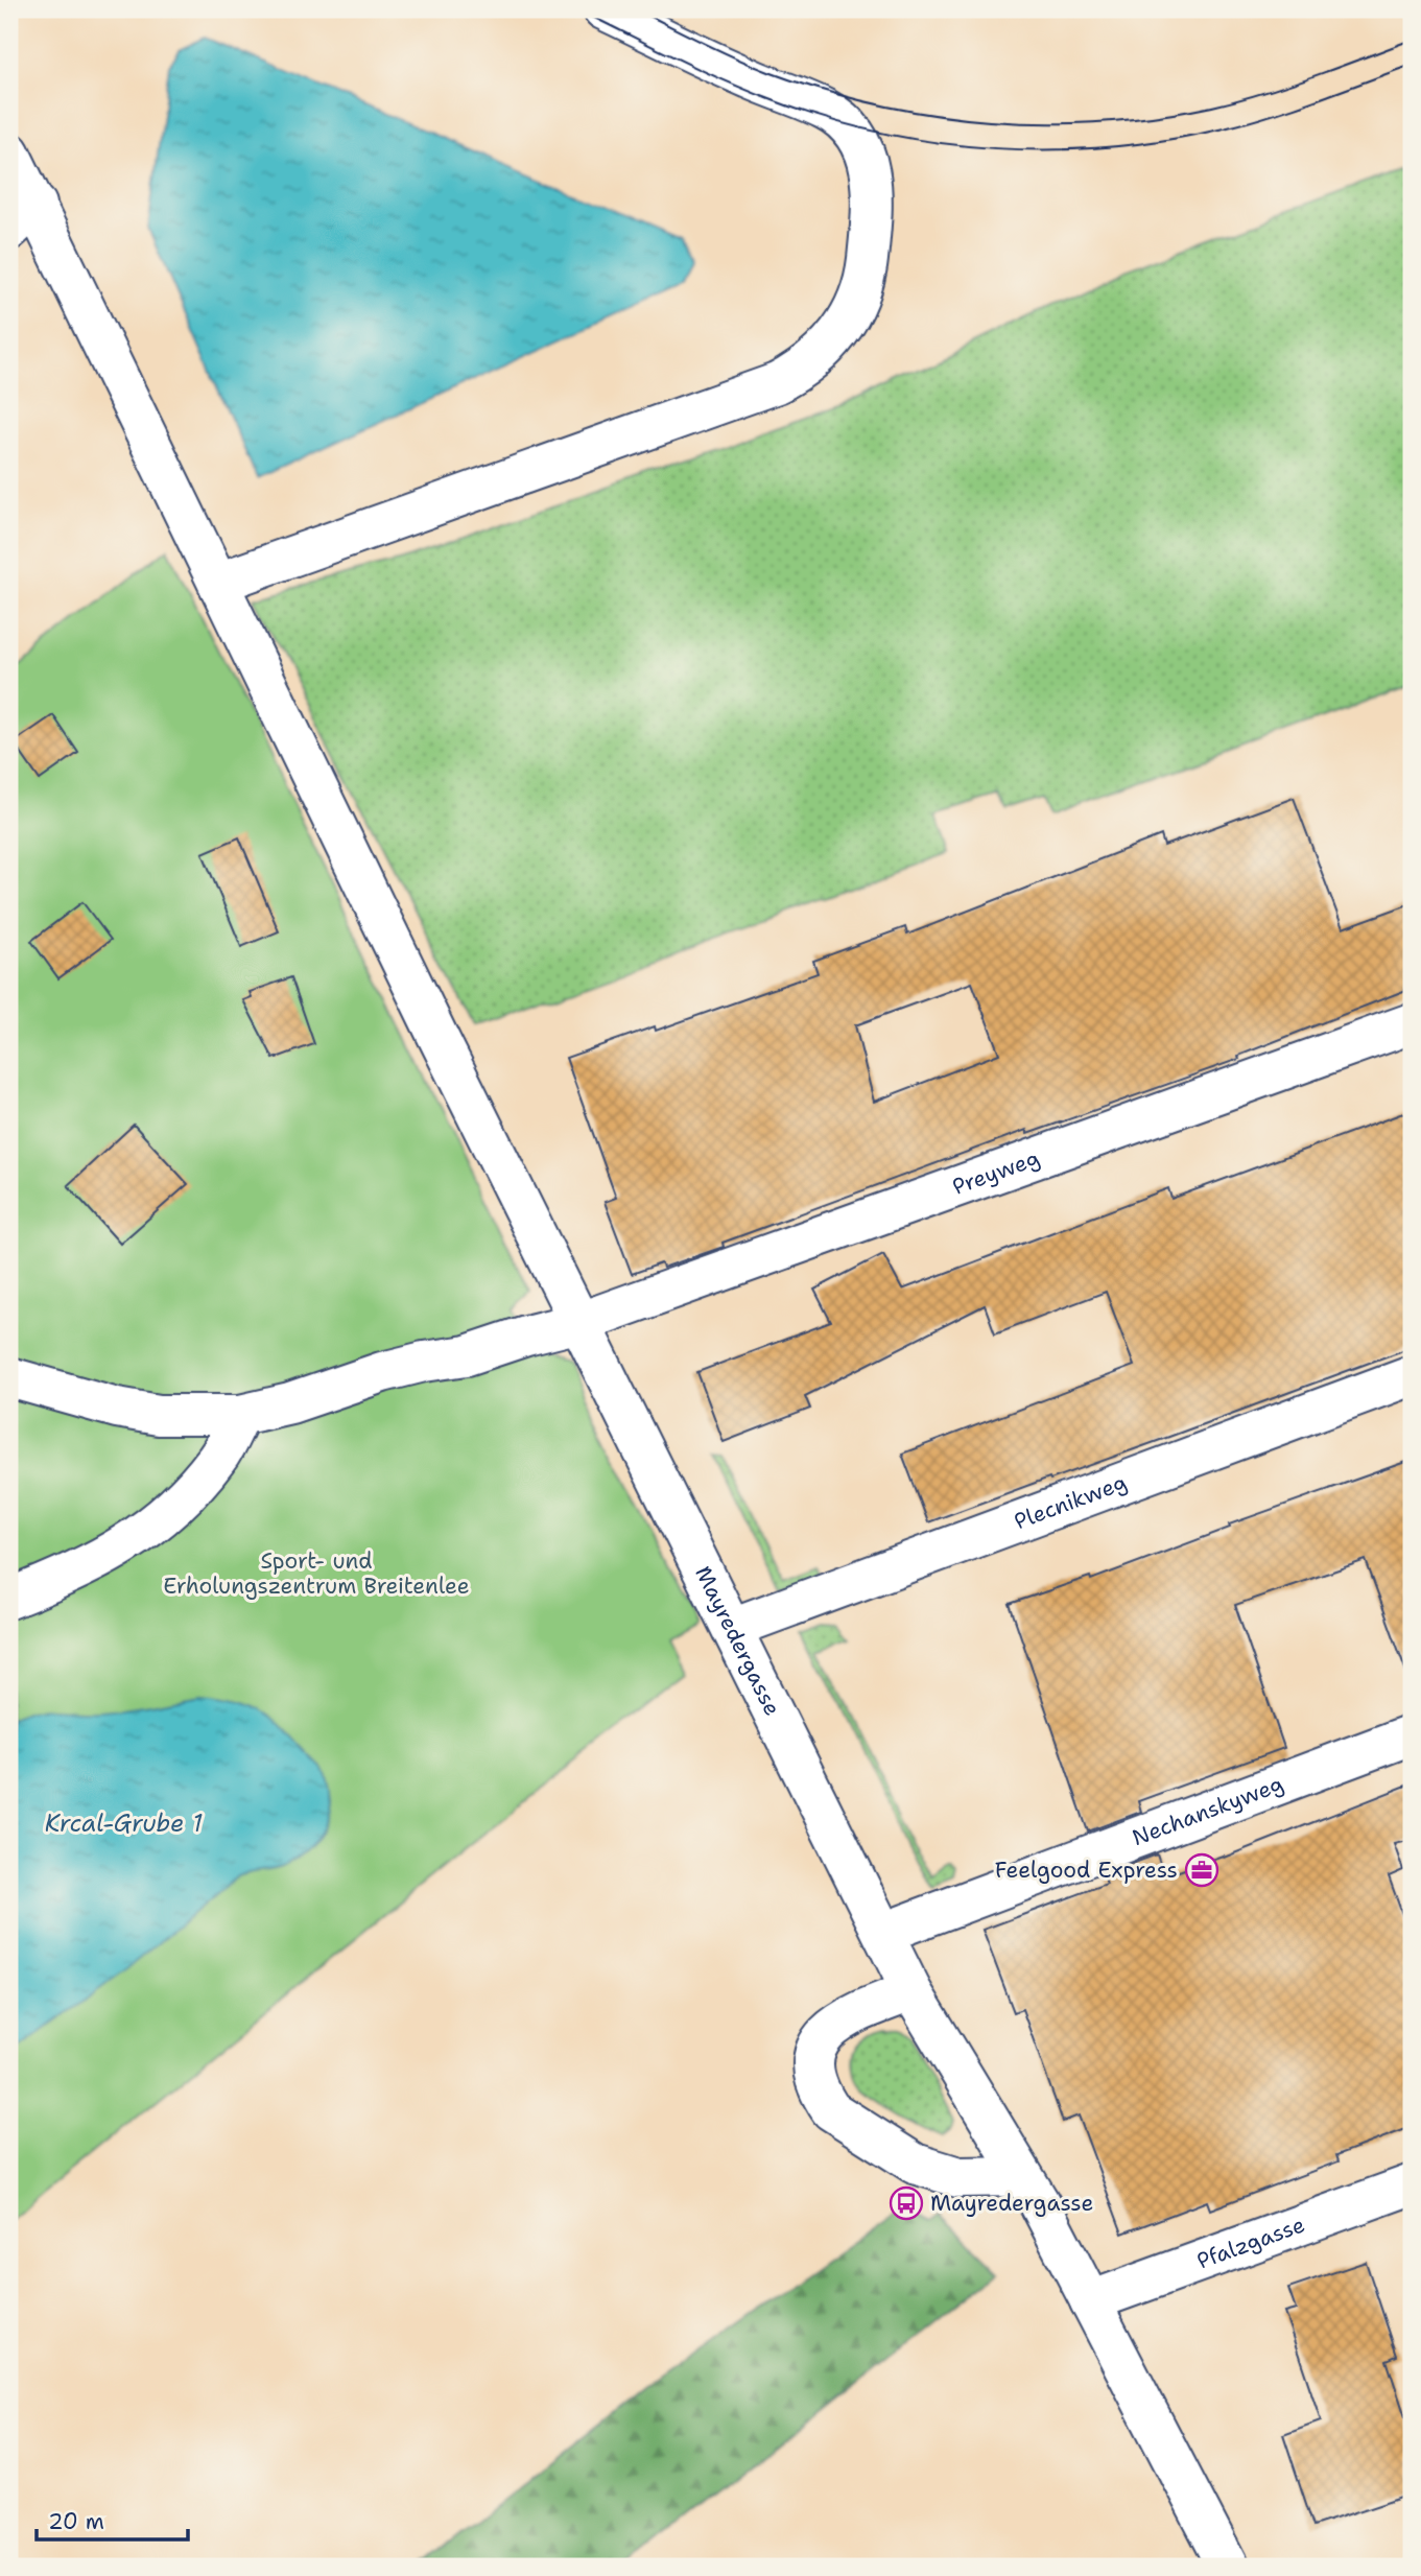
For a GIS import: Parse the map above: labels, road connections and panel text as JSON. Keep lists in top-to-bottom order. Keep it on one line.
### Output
{"streets":{"street":["Preyweg","Plecnikweg","Mayredergasse","Nechanskyweg","Pfalzgasse"]},"crossings":[["Preyweg","Mayredergasse"],["Plecnikweg","Mayredergasse"],["Mayredergasse","Nechanskyweg"],["Mayredergasse","Pfalzgasse"]],"water":["Krcal-Grube 1"],"parks":["Sport- und Erholungszentrum Breitenlee"],"places":{"office":["Feelgood Express"],"bus stop":["Mayredergasse"]},"scale_bar":"20 m"}
